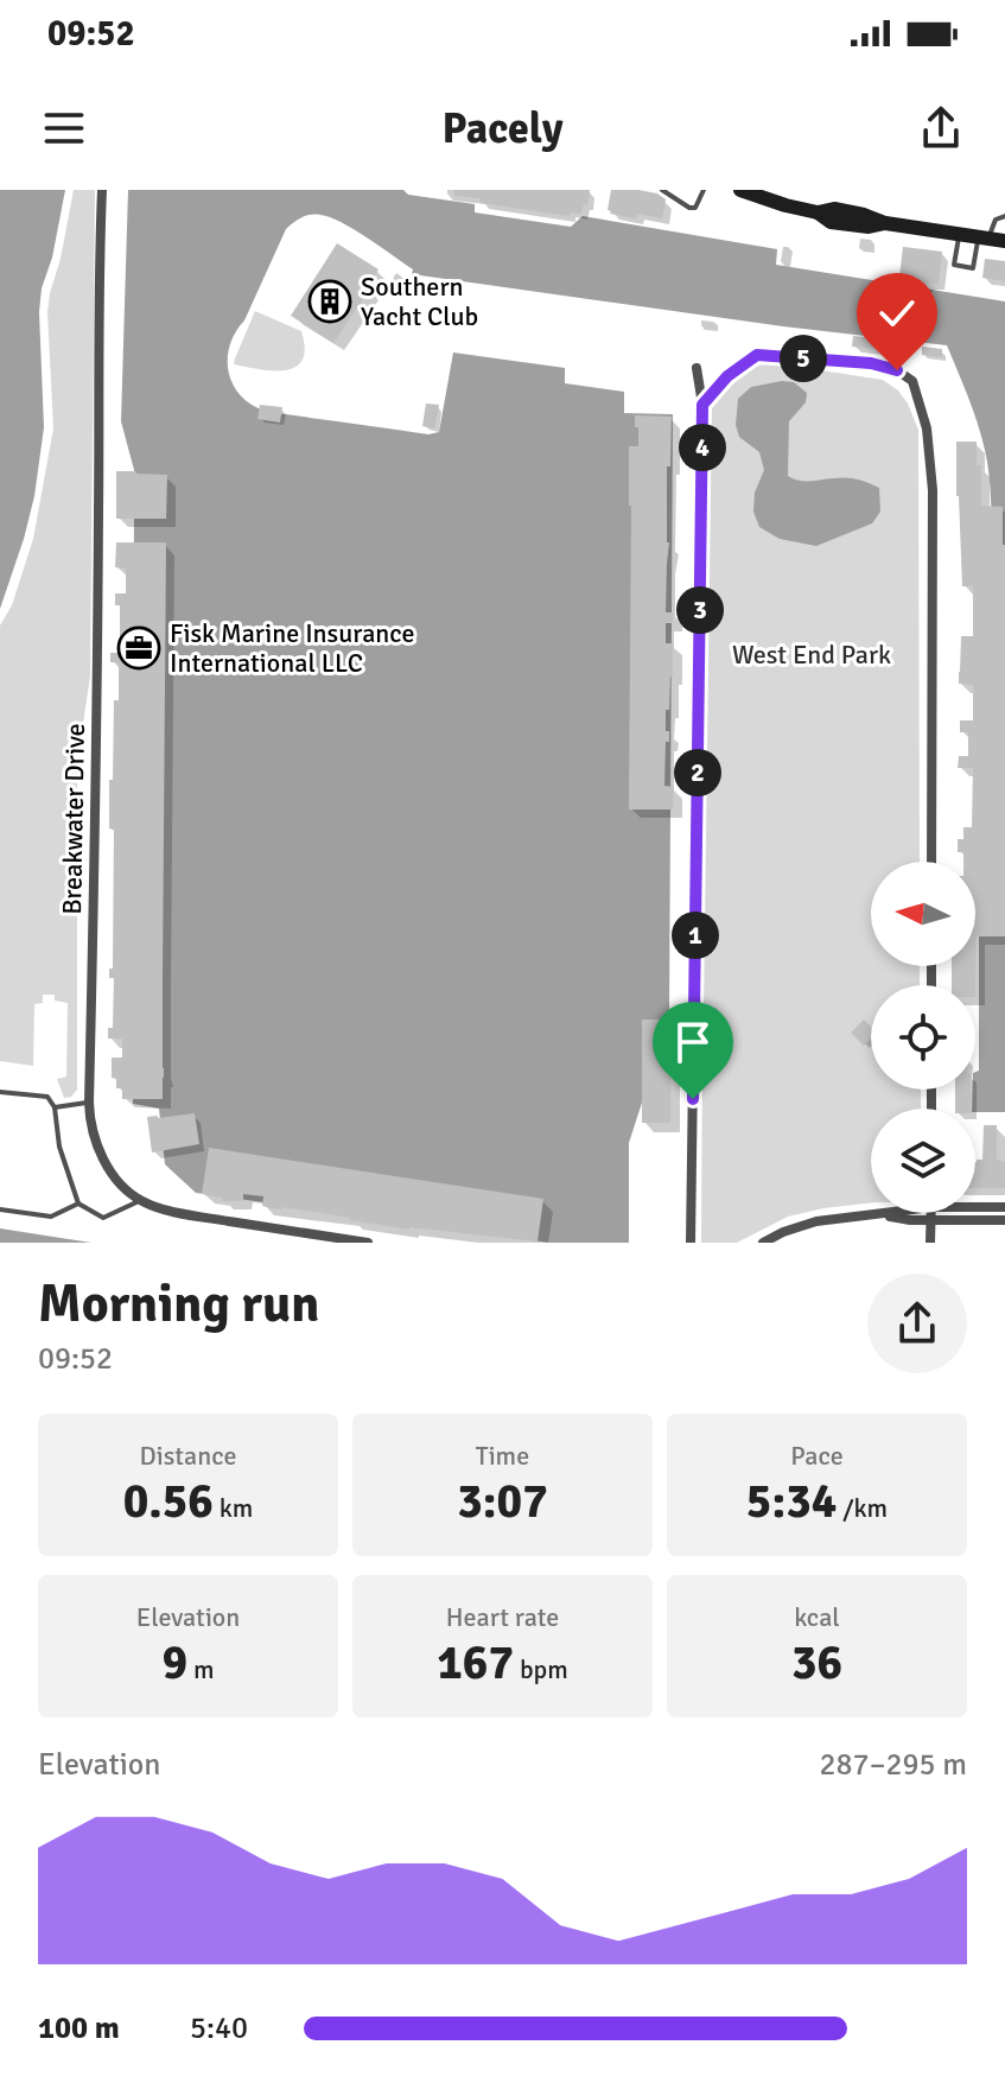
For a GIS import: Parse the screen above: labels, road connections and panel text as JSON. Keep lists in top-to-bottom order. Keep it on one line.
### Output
{"streets":{"street":["Breakwater Drive"]},"parks":["West End Park"],"places":{"building":["Southern Yacht Club"],"office":["Fisk Marine Insurance International LLC"]},"north":"left","page":{"status":"09:52","header":"Pacely","pins":["5","4","3","2","1"],"heading":["Morning run","09:52"],"stats":[["Distance","0.56 km"],["Time","3:07"],["Pace","5:34 /km"],["Elevation","9 m"],["Heart rate","167 bpm"],["kcal","36"]],"chart":["Elevation","287–295 m"],"list":[{"name":"100 m","note":"5:40"}]}}
